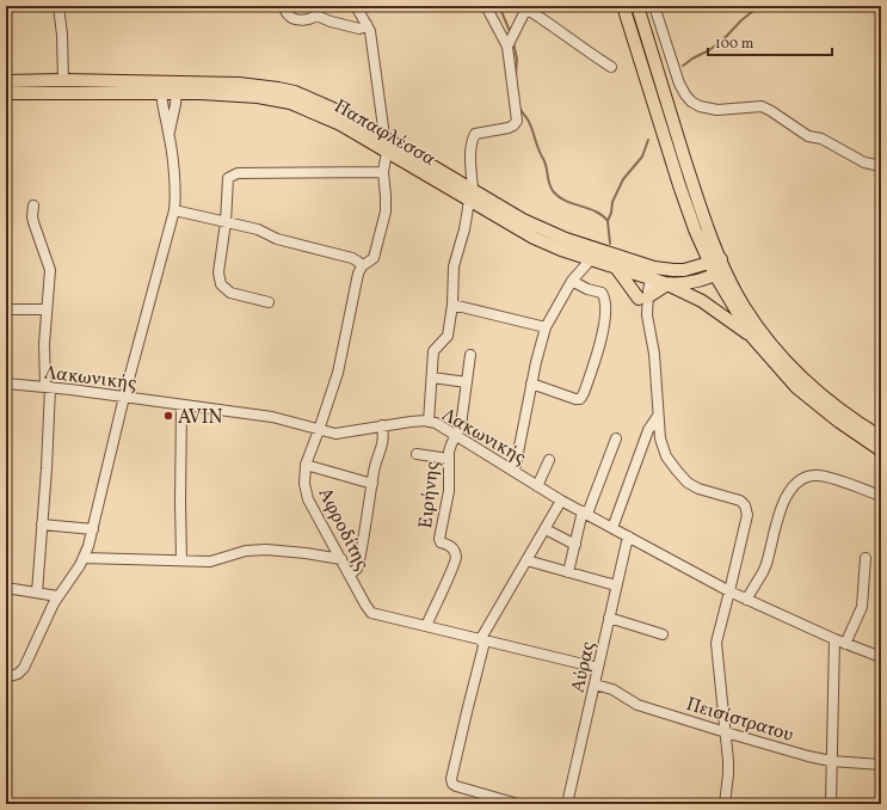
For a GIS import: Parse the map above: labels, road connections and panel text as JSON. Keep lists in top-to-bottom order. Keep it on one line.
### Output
{"streets":{"main road":["Παπαφλέσσα"],"street":["Λακωνικής","Ειρήνης","Αφροδίτης","Αύρας","Πεισίστρατου"]},"crossings":[["Παπαφλέσσα","Αφροδίτης"],["Λακωνικής","Ειρήνης"],["Λακωνικής","Αφροδίτης"],["Λακωνικής","Αύρας"],["Ειρήνης","Αφροδίτης"],["Αφροδίτης","Αύρας"],["Αύρας","Πεισίστρατου"]],"places":["AVIN"],"scale_bar":"100 m"}
